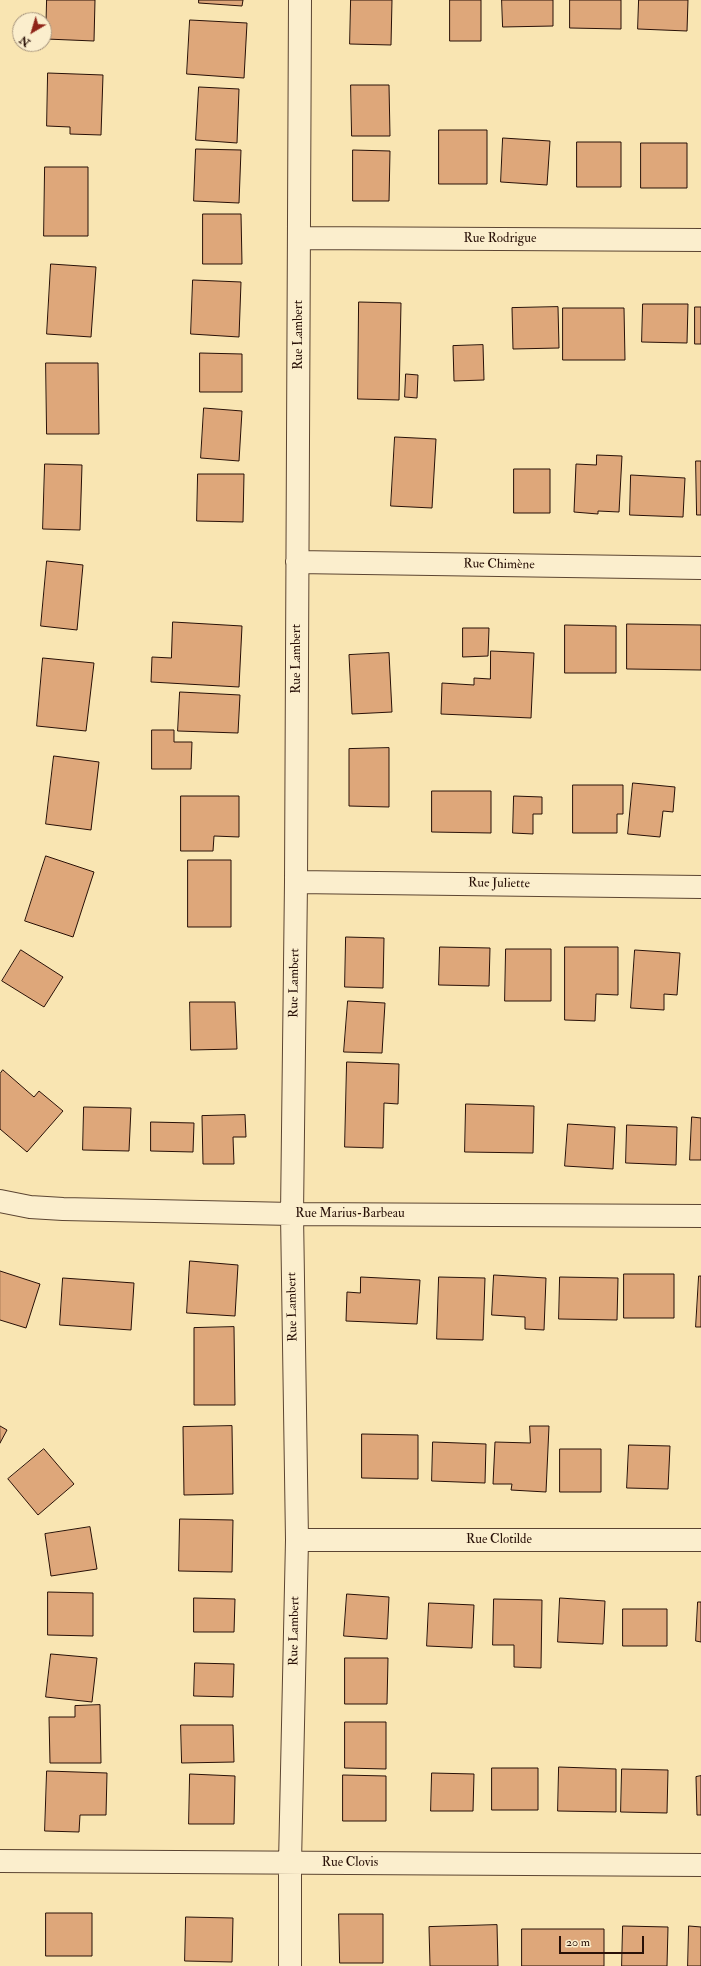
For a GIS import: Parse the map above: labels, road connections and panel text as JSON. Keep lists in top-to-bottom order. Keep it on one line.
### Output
{"streets":{"street":["Rue Rodrigue","Rue Lambert","Rue Chimène","Rue Juliette","Rue Marius-Barbeau","Rue Clotilde","Rue Clovis"]},"crossings":[["Rue Rodrigue","Rue Lambert"],["Rue Lambert","Rue Chimène"],["Rue Lambert","Rue Juliette"],["Rue Lambert","Rue Marius-Barbeau"],["Rue Lambert","Rue Clotilde"],["Rue Lambert","Rue Clovis"]],"scale_bar":"20 m","north":"bottom left"}
